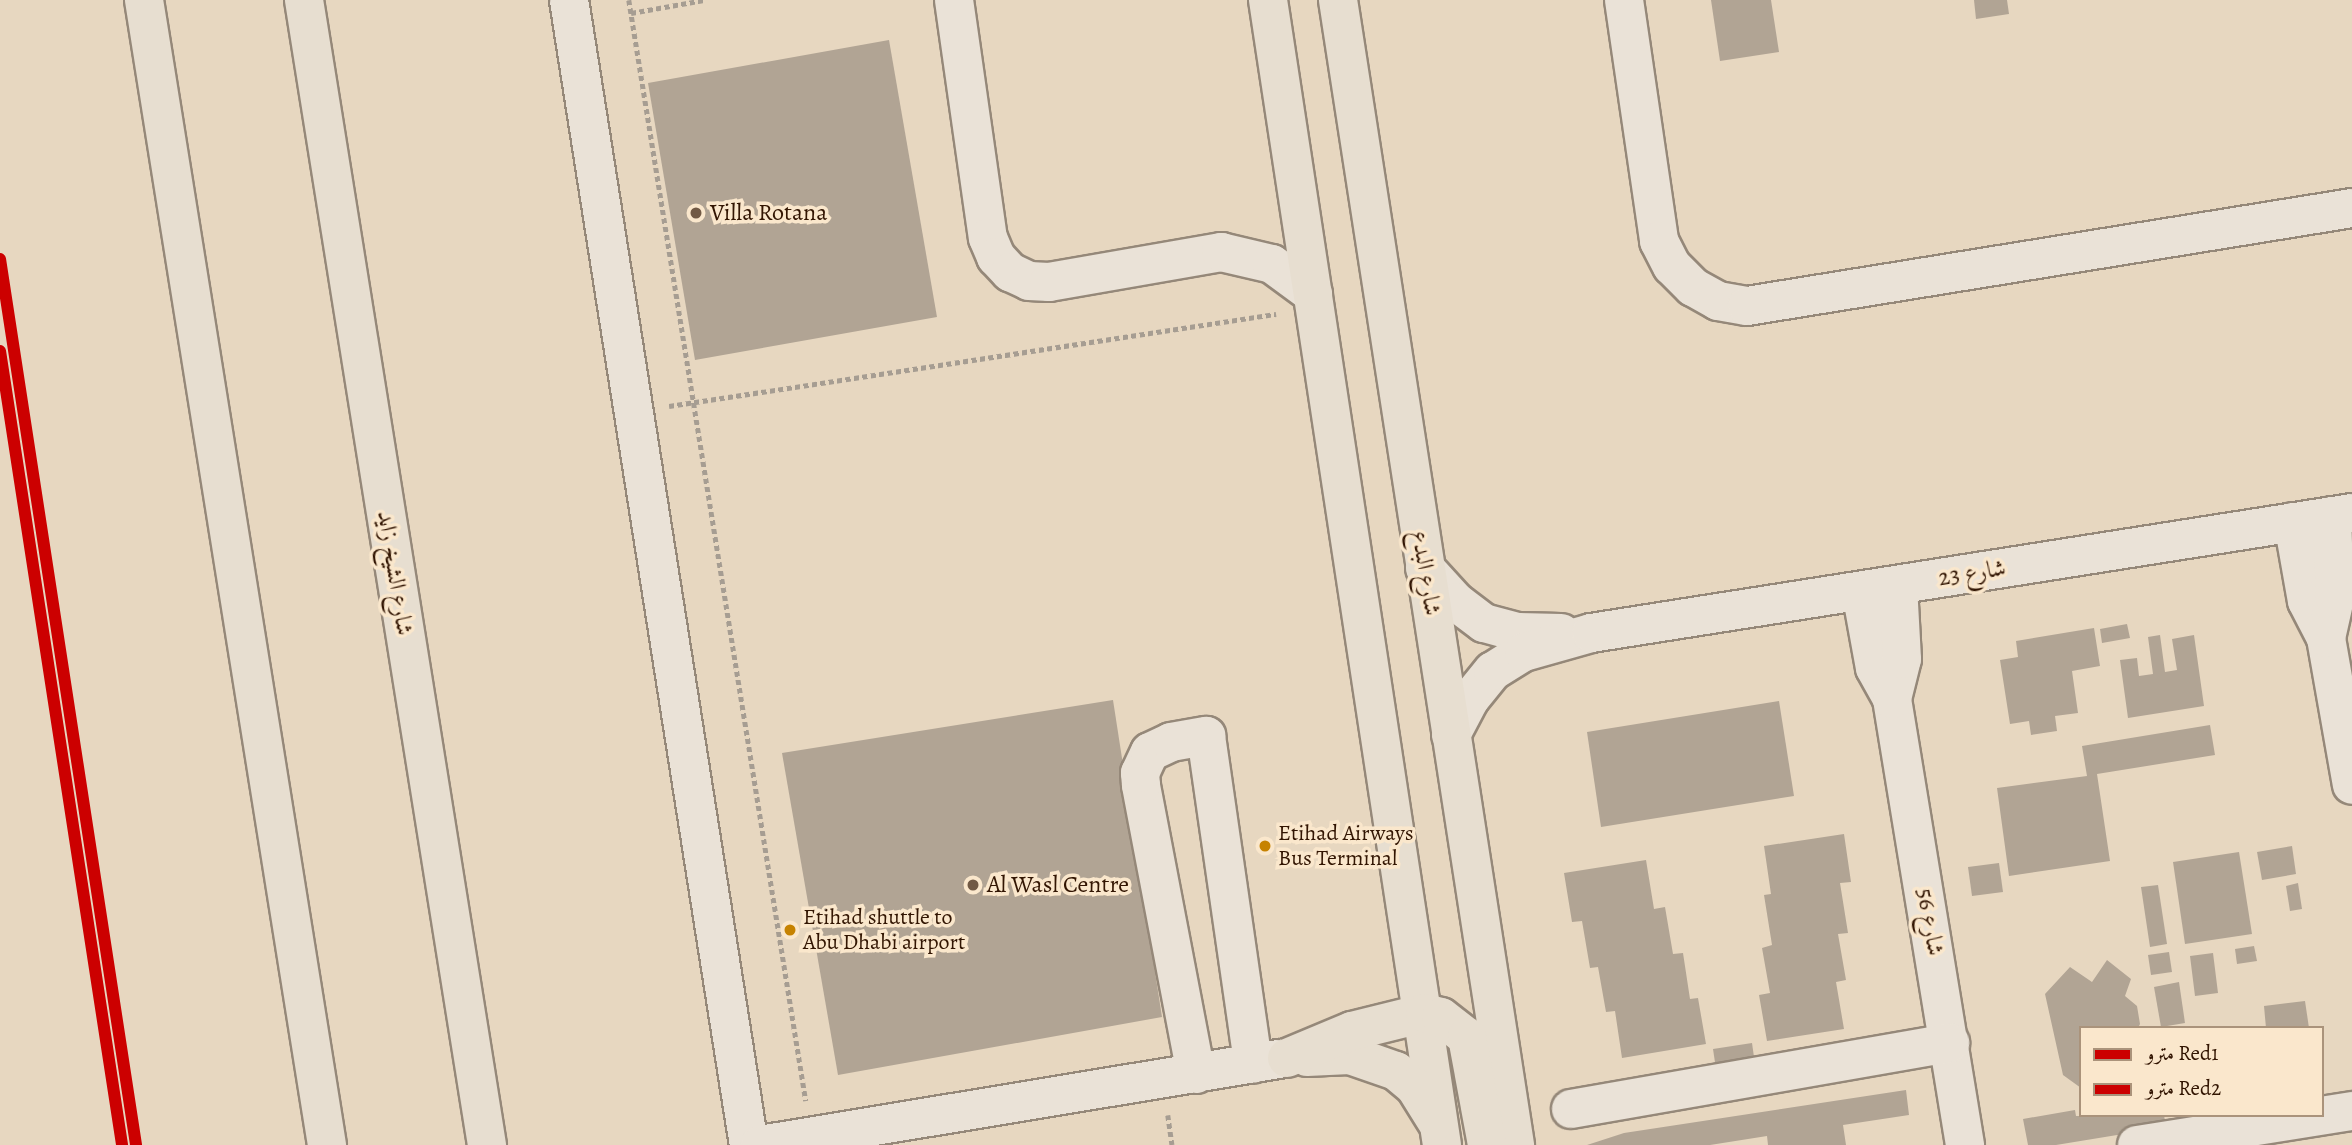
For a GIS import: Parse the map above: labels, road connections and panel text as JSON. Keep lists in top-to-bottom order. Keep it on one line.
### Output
{"streets":{"main road":["شارع الشيخ زايد","شارع البدع"],"street":["شارع 23","شارع 56"]},"crossings":[["شارع البدع","شارع 23"],["شارع 23","شارع 56"]],"places":["Villa Rotana","Etihad Airways Bus Terminal","Al Wasl Centre","Etihad shuttle to Abu Dhabi airport"],"lines":["metro line Red1","metro line Red2"],"legend":["مترو Red1","مترو Red2"]}
